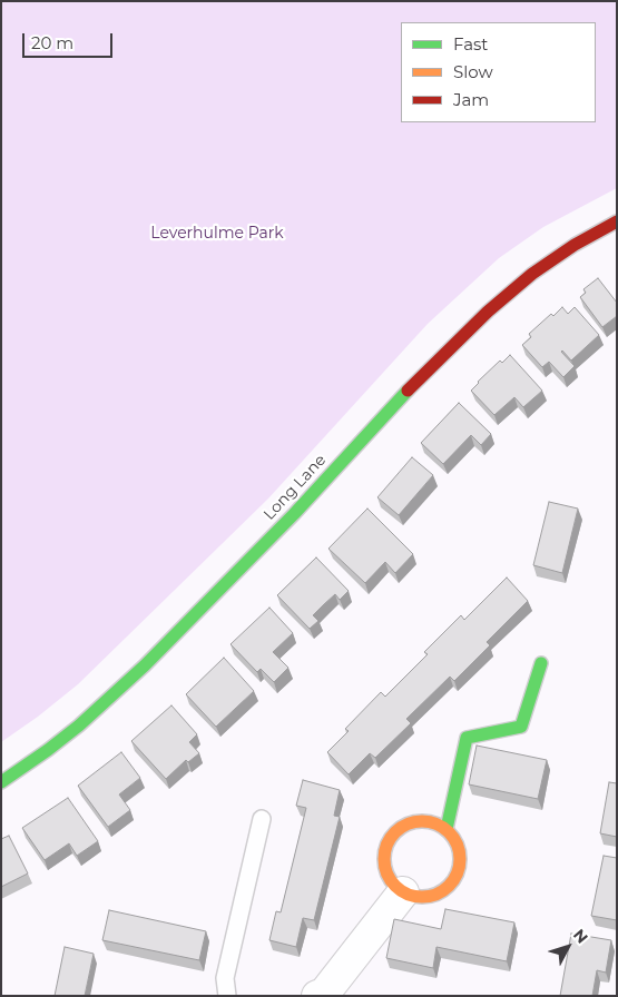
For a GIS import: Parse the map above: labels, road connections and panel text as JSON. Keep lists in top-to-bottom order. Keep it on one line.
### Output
{"streets":{"street":["Long Lane"]},"parks":["Leverhulme Park"],"legend":["Fast","Slow","Jam"],"scale_bar":"20 m","north":"top right"}
